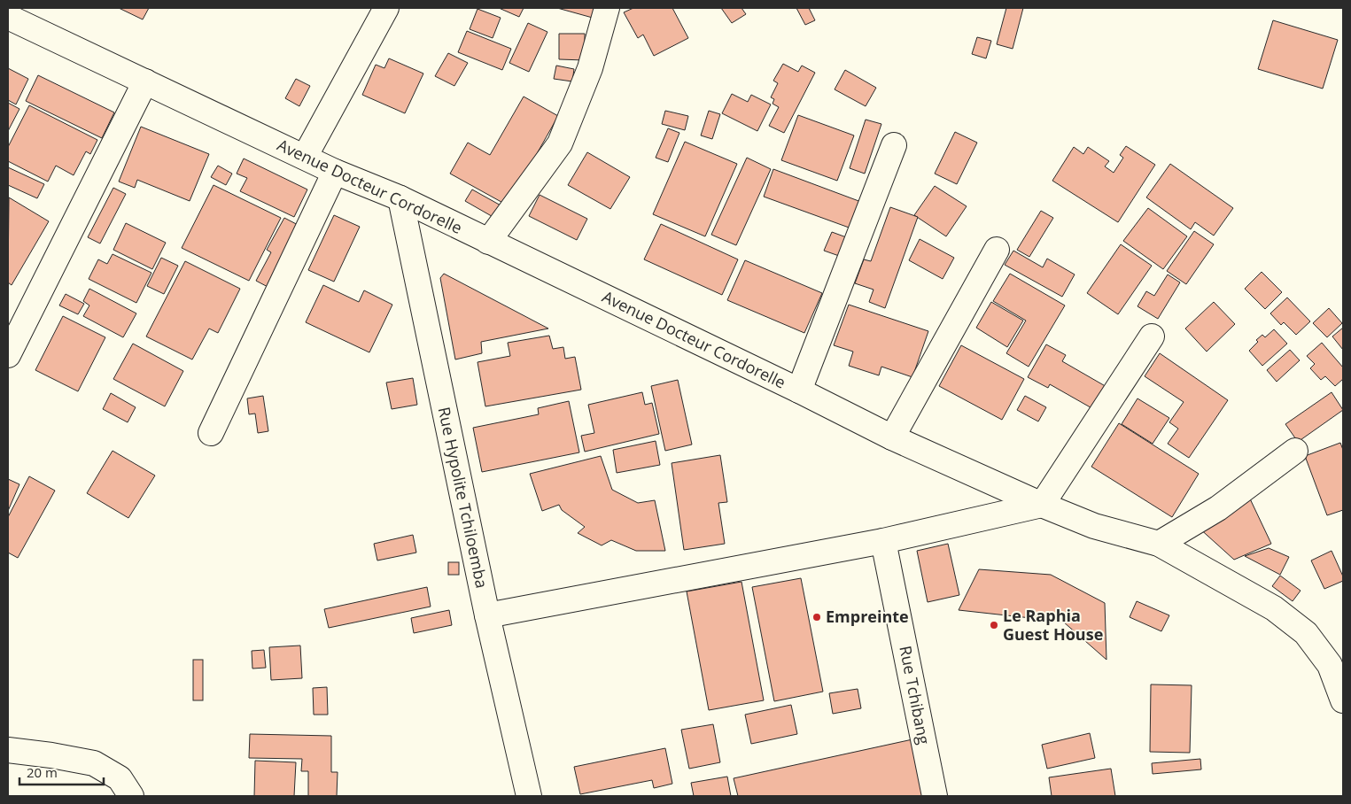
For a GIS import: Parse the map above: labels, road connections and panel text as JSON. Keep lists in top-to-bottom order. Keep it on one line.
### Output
{"streets":{"street":["Avenue Docteur Cordorelle","Rue Hypolite Tchiloemba","Rue Tchibang"]},"crossings":[["Avenue Docteur Cordorelle","Rue Hypolite Tchiloemba"]],"places":["Empreinte","Le Raphia Guest House"],"scale_bar":"20 m"}
